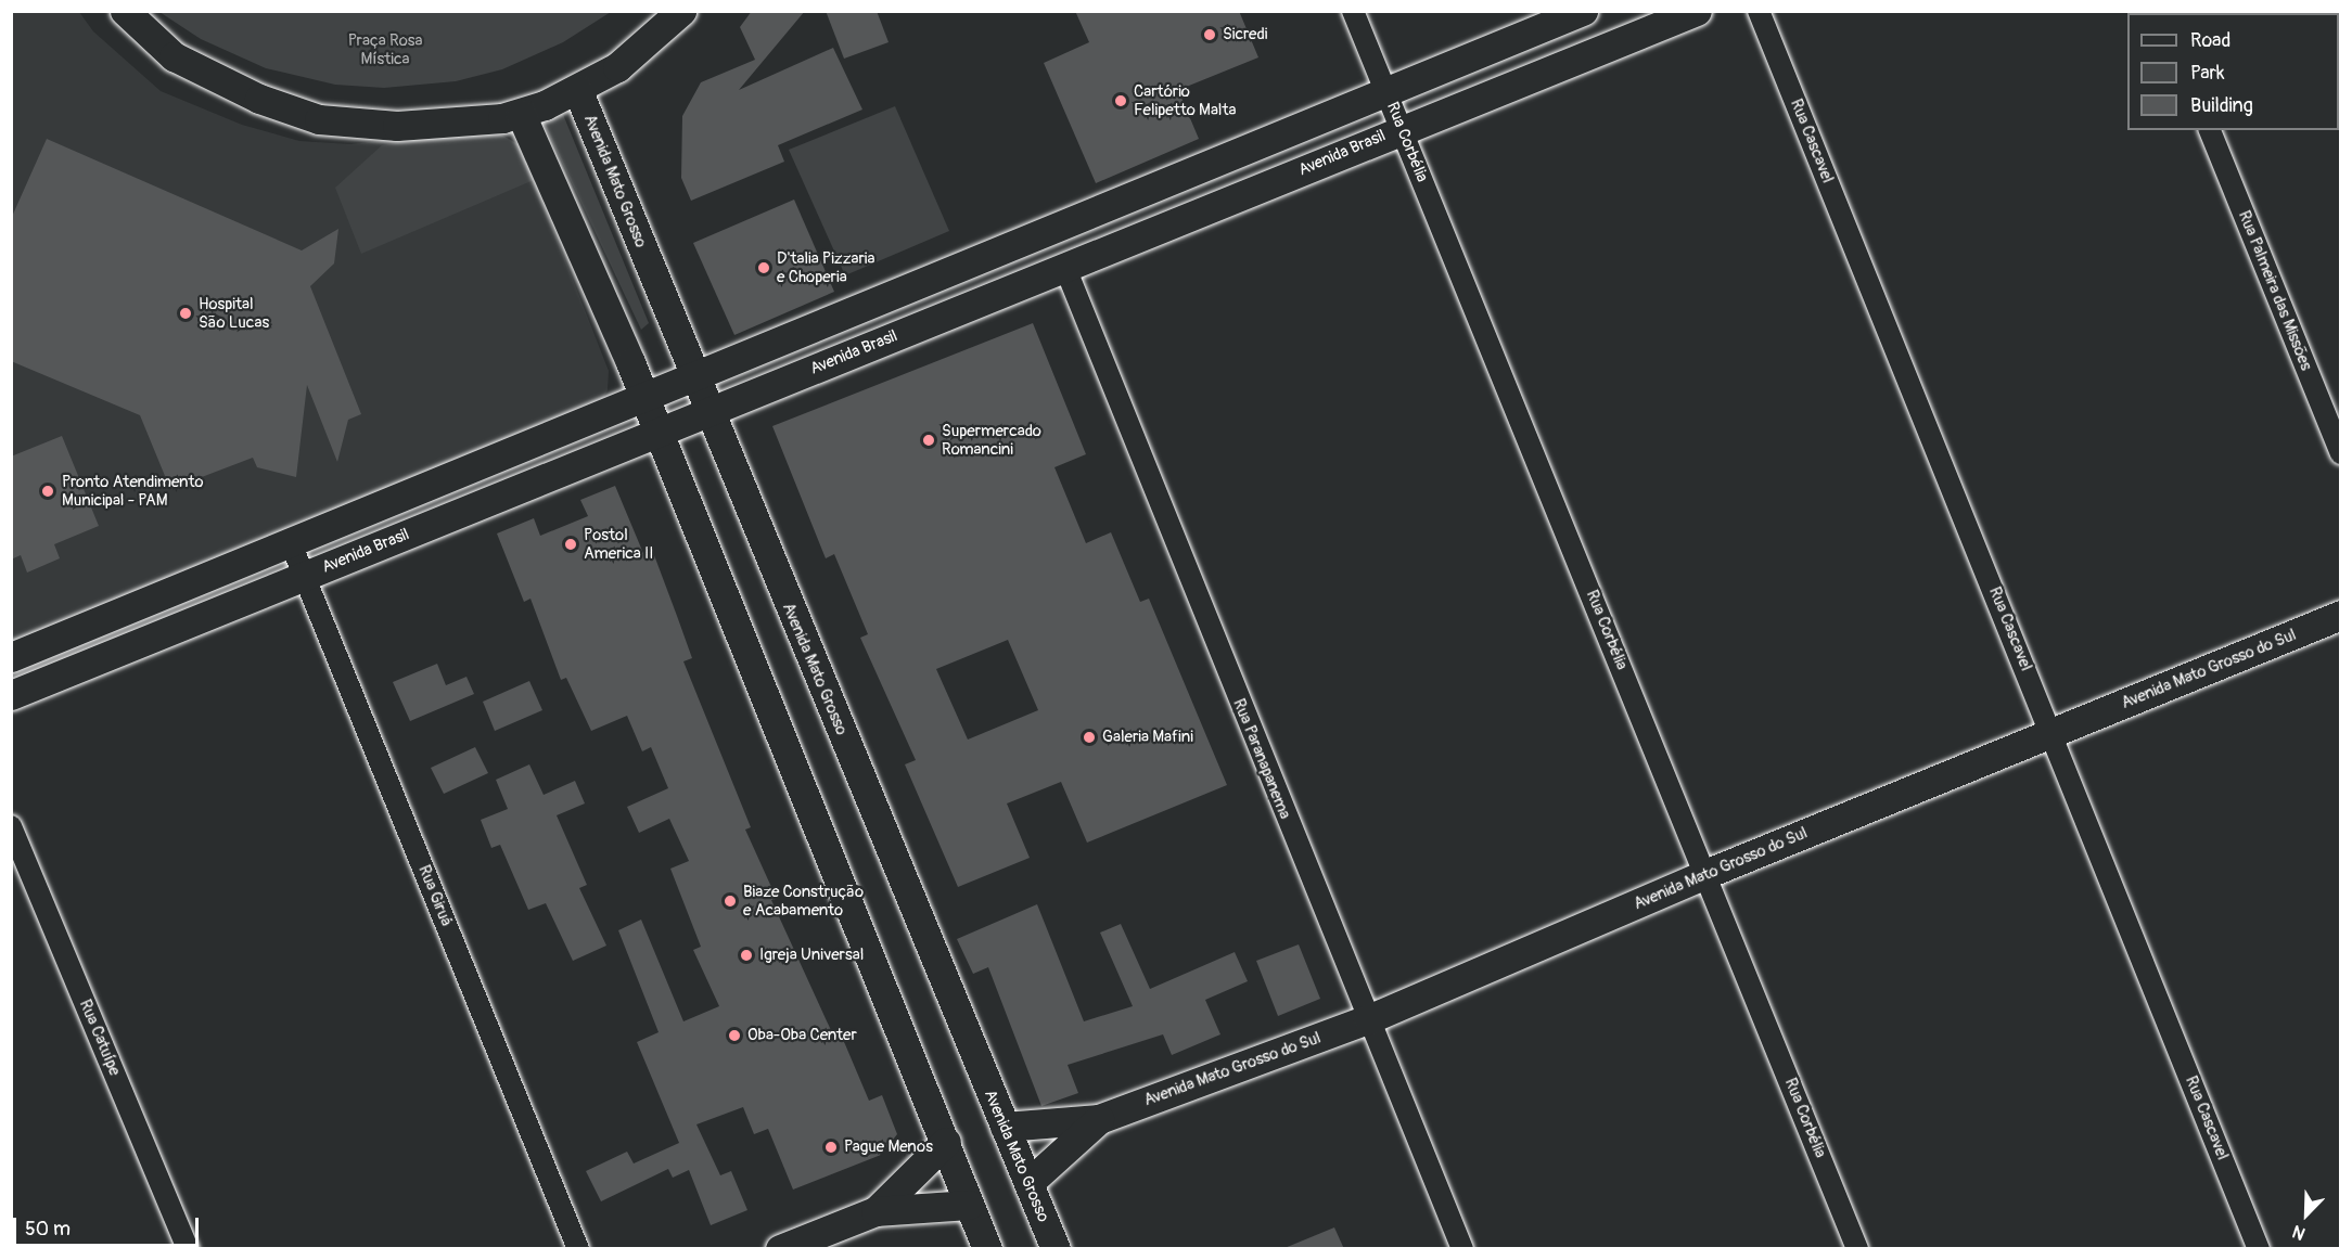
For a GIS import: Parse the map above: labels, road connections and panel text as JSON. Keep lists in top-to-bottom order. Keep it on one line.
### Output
{"streets":{"main road":["Avenida Brasil","Avenida Mato Grosso","Avenida Mato Grosso do Sul"],"street":["Rua Cascavel","Rua Corbélia","Rua Palmeira das Missões","Rua Paranapanema","Rua Giruá","Rua Catuípe"]},"crossings":[["Rua Cascavel","Avenida Mato Grosso do Sul"],["Rua Corbélia","Avenida Brasil"],["Rua Corbélia","Avenida Mato Grosso do Sul"],["Avenida Brasil","Avenida Mato Grosso"],["Avenida Brasil","Rua Paranapanema"],["Avenida Brasil","Rua Giruá"],["Avenida Mato Grosso do Sul","Rua Paranapanema"]],"parks":["Praça Rosa Mística"],"places":["Sicredi","Cartório Felipetto Malta","D'talia Pizzaria e Choperia","Hospital São Lucas","Supermercado Romancini","Pronto Atendimento Municipal - PAM","Postol America II","Galeria Mafini","Biaze Construção e Acabamento","Igreja Universal","Oba-Oba Center","Pague Menos"],"legend":["Road","Park","Building"],"scale_bar":"50 m","north":"bottom left"}
